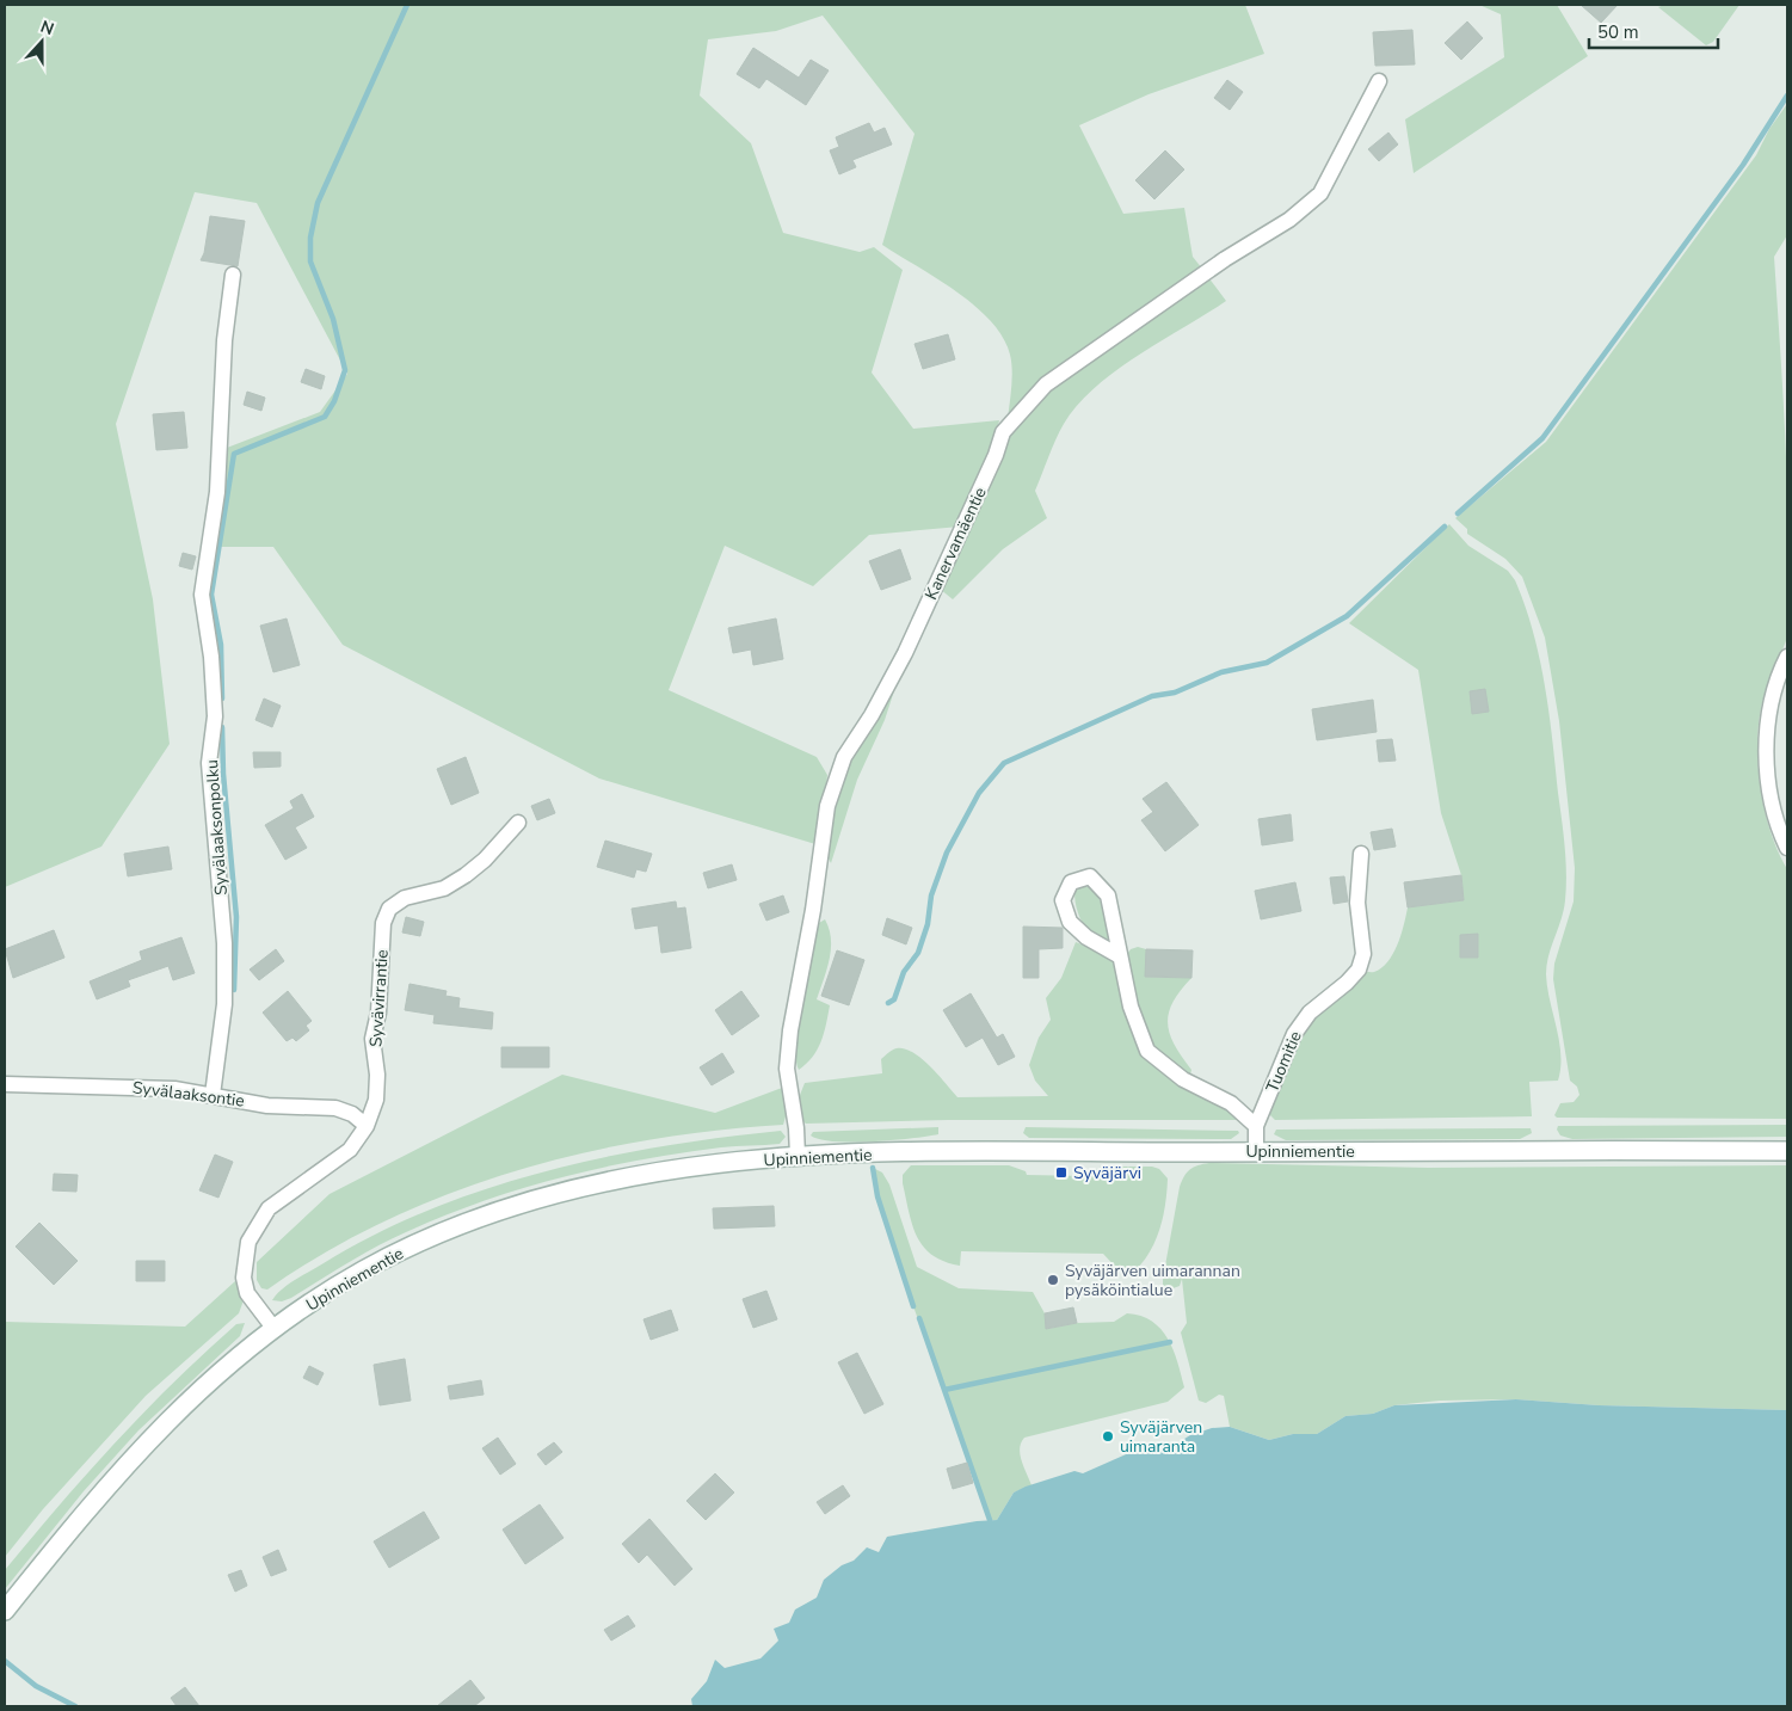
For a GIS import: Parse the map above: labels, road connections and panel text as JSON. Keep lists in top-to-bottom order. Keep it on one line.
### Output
{"streets":{"main road":["Upinniementie"],"street":["Kanervamäentie","Syvälaaksonpolku","Syvävirrantie","Tuomitie","Syvälaaksontie"]},"crossings":[["Kanervamäentie","Upinniementie"],["Syvälaaksonpolku","Syvälaaksontie"],["Syvävirrantie","Syvälaaksontie"],["Syvävirrantie","Upinniementie"],["Tuomitie","Upinniementie"]],"places":{"transit":["Syväjärvi"],"other":["Syväjärven uimarannan pysäköintialue","Syväjärven uimaranta"]},"scale_bar":"50 m","north":"top"}
